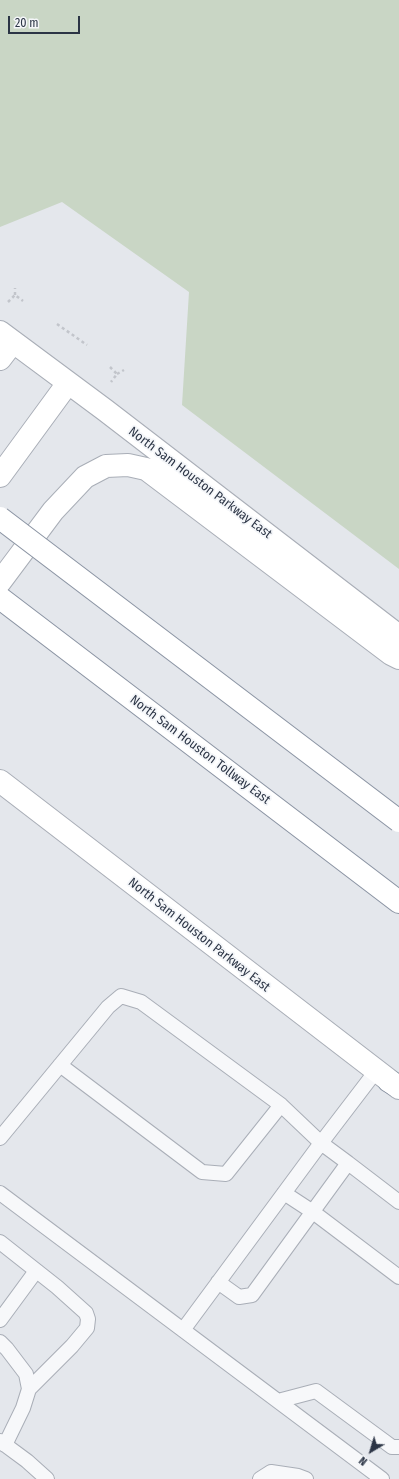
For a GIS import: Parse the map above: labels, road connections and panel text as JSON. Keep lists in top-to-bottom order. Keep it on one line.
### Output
{"streets":{"main road":["North Sam Houston Parkway East","North Sam Houston Tollway East"]},"scale_bar":"20 m","north":"bottom left"}
